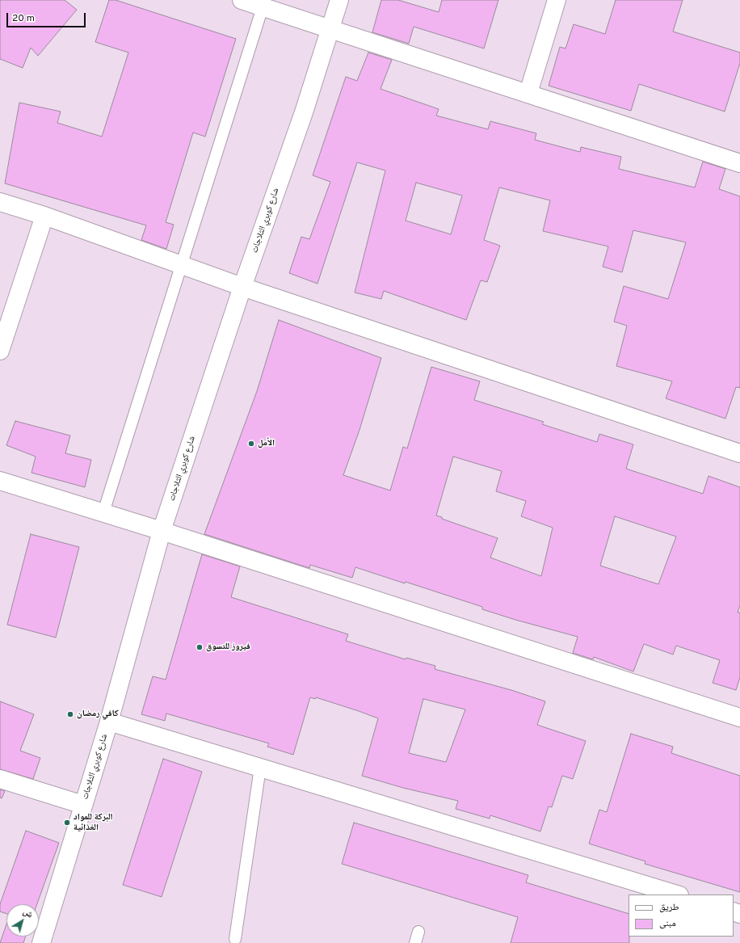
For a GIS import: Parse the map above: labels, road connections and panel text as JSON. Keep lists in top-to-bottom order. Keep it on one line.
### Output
{"streets":{"street":["شارع كوبري الثلاجات"]},"places":["الأمل","فيروز للتسوق","كافي رمضان","البركة للمواد الغذائية"],"legend":["طريق","مبنى"],"scale_bar":"20 m","north":"top right"}
